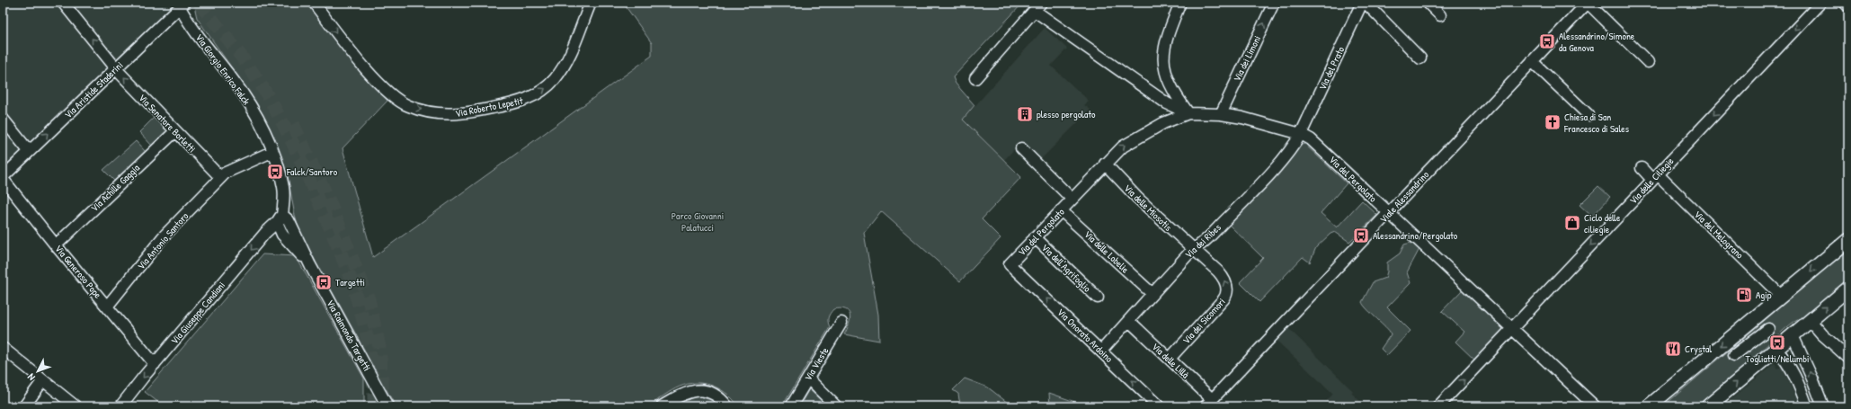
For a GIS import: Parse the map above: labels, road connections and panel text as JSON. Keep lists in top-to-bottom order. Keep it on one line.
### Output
{"streets":{"street":["Via dei Limoni","Via del Prato","Via Giorgio Enrico Falck","Via Aristide Staderini","Via Roberto Lepetit","Via Senatore Borletti","Via del Pergolato","Via delle Ciliegie","Via Achille Gaggia","Viale Alessandrino","Via delle Miosotis","Via del Melograno","Via Antonio Santoro","Via dei Ribes","Via delle Lobelie","Via dell'Agrifoglio","Via Generoso Pope","Via Giuseppe Candiani","Via dei Sicomori","Via Raimondo Targetti","Via Onorato Ardoino","Via delle Lillà","Via Vieste"]},"crossings":[["Via dei Limoni","Via del Pergolato"],["Via del Prato","Via del Pergolato"],["Via del Prato","Via dei Ribes"],["Via Giorgio Enrico Falck","Via Aristide Staderini"],["Via Giorgio Enrico Falck","Via Antonio Santoro"],["Via Giorgio Enrico Falck","Via Giuseppe Candiani"],["Via Giorgio Enrico Falck","Via Raimondo Targetti"],["Via Aristide Staderini","Via Senatore Borletti"],["Via Aristide Staderini","Via Generoso Pope"],["Via Senatore Borletti","Via Achille Gaggia"],["Via Senatore Borletti","Via Antonio Santoro"],["Via del Pergolato","Via delle Ciliegie"],["Via del Pergolato","Viale Alessandrino"],["Via del Pergolato","Via delle Miosotis"],["Via del Pergolato","Via dei Ribes"],["Via del Pergolato","Via delle Lobelie"],["Via del Pergolato","Via dell'Agrifoglio"],["Via del Pergolato","Via Onorato Ardoino"],["Via delle Ciliegie","Via del Melograno"],["Via Achille Gaggia","Via Generoso Pope"],["Viale Alessandrino","Via delle Lillà"],["Via delle Miosotis","Via dei Ribes"],["Via delle Miosotis","Via dei Sicomori"],["Via Antonio Santoro","Via Generoso Pope"],["Via dei Ribes","Via delle Lobelie"],["Via dei Ribes","Via dei Sicomori"],["Via dei Ribes","Via delle Lillà"],["Via Generoso Pope","Via Giuseppe Candiani"],["Via Giuseppe Candiani","Via Raimondo Targetti"],["Via dei Sicomori","Via delle Lillà"]],"one_way":["Via dei Limoni","Via Aristide Staderini","Via Senatore Borletti","Via Giuseppe Candiani","Via Onorato Ardoino"],"parks":["Parco Giovanni Palatucci"],"places":{"bus stop":["Alessandrino/Simone da Genova","Falck/Santoro","Alessandrino/Pergolato","Targetti","Togliatti/Nelumbi"],"building":["plesso pergolato"],"church":["Chiesa di San Francesco di Sales"],"shop":["Ciclo delle ciliegie"],"fuel station":["Agip"],"restaurant":["Crystal"]},"north":"bottom left"}
